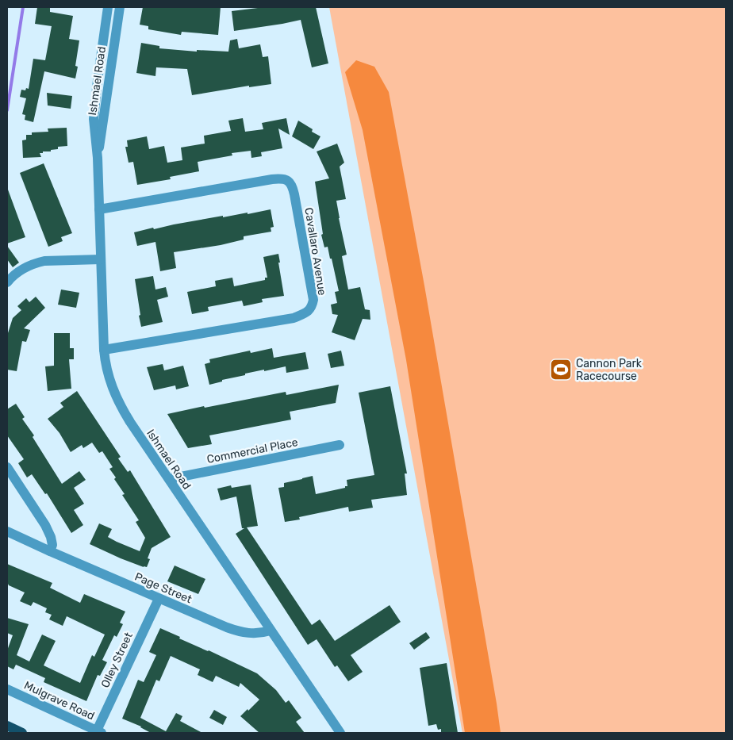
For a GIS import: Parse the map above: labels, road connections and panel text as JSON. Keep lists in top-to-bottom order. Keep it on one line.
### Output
{"streets":{"street":["Ishmael Road","Cavallaro Avenue","Commercial Place","Page Street","Olley Street","Mulgrave Road"]},"crossings":[["Ishmael Road","Cavallaro Avenue"],["Ishmael Road","Commercial Place"],["Ishmael Road","Page Street"],["Page Street","Olley Street"],["Olley Street","Mulgrave Road"]],"places":{"sports":["Cannon Park Racecourse"]}}
